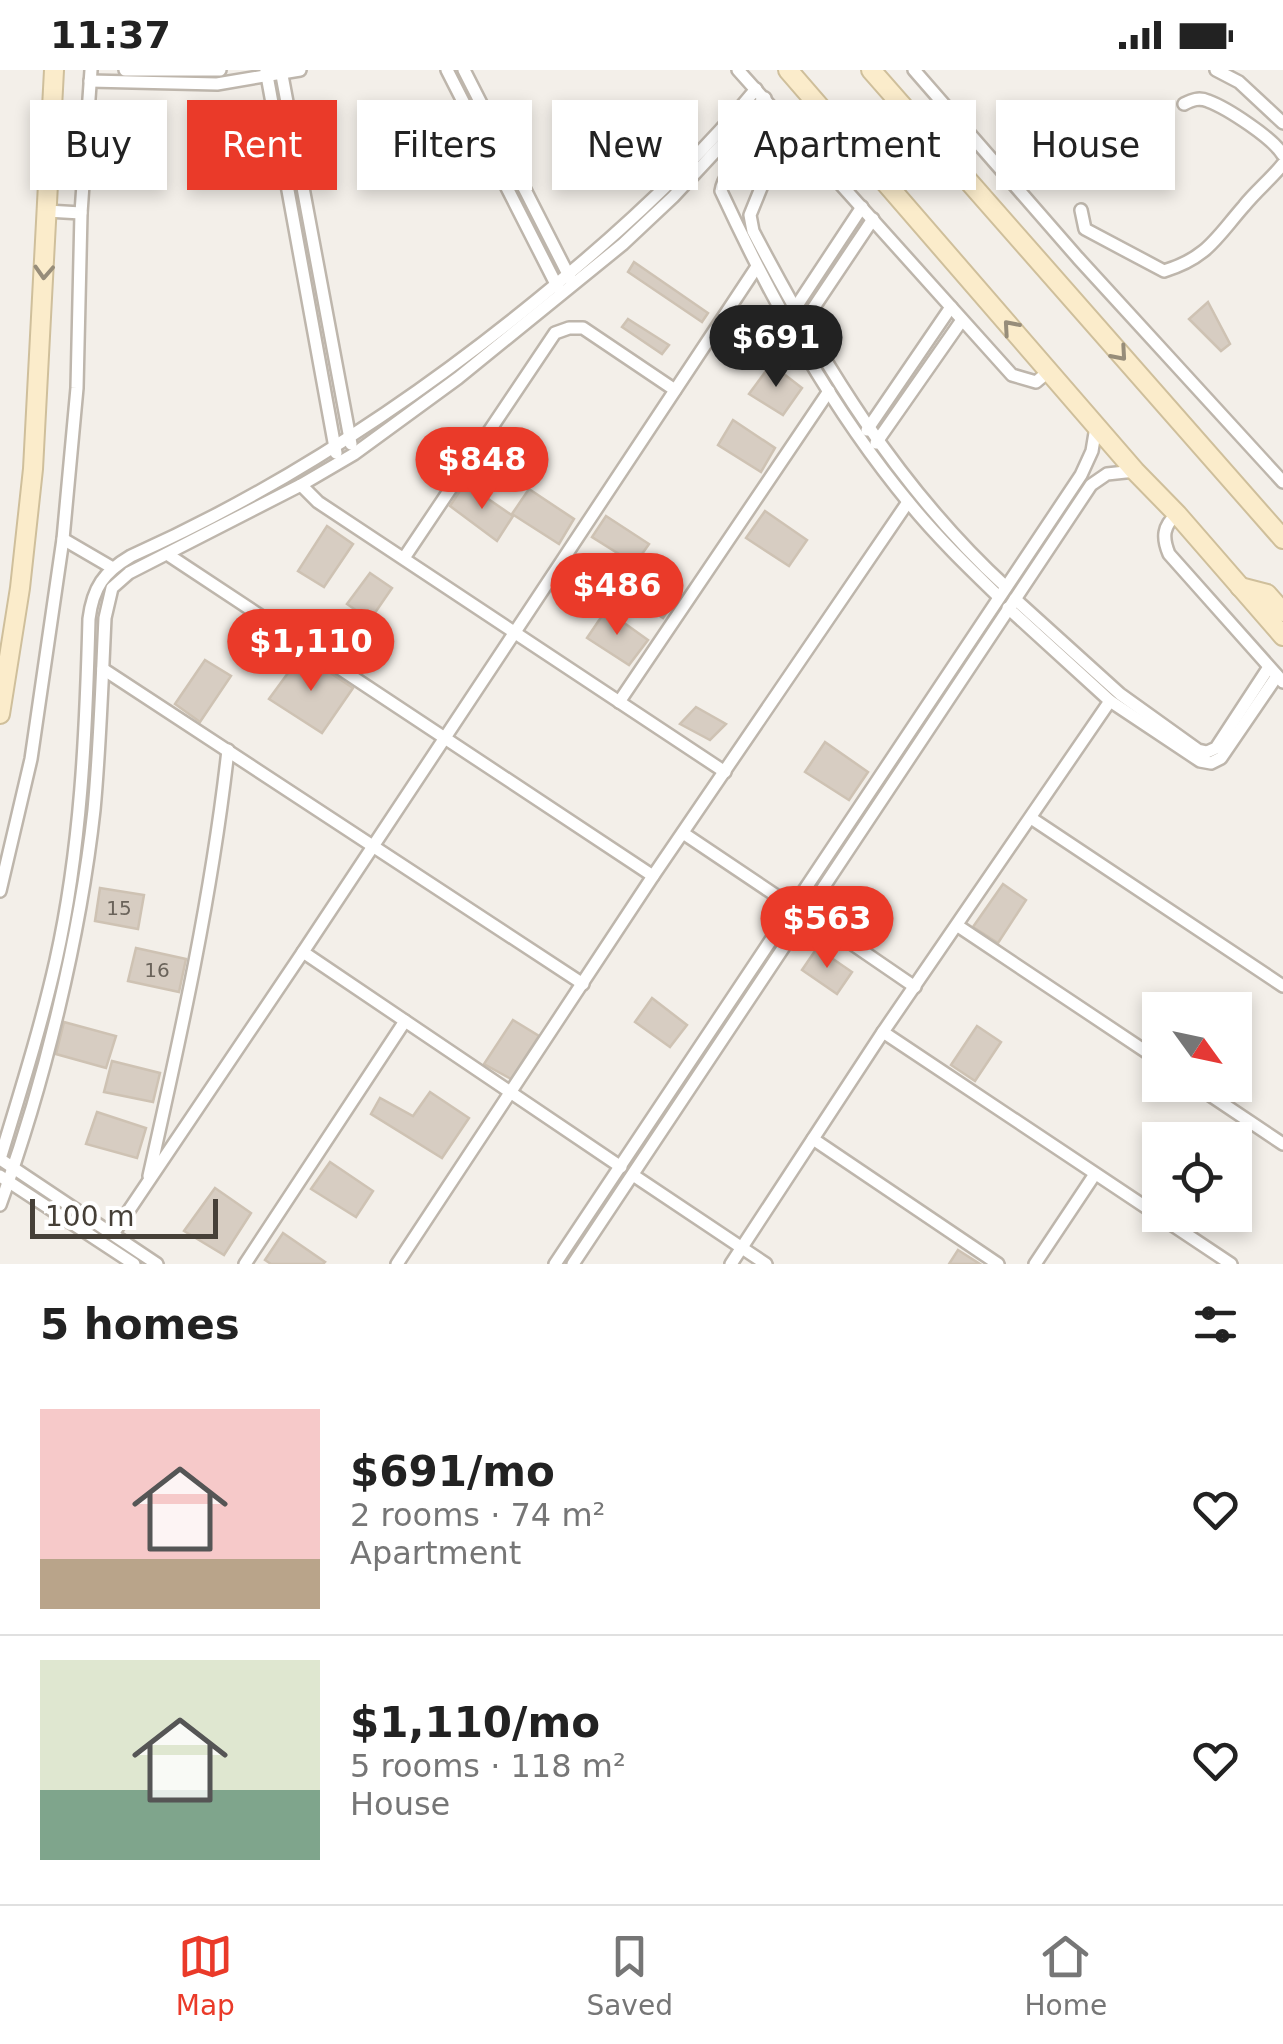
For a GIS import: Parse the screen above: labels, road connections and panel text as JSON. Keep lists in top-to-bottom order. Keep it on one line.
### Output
{"house_numbers":["15","16"],"scale_bar":"100 m","north":"bottom right","page":{"status":"11:37","chip":["Buy","Rent","Filters","New","Apartment","House"],"price":["$691","$848","$486","$1,110","$563"],"scale":"100 m","heading":"5 homes","list":[{"name":"$691/mo","note":"2 rooms · 74 m² · Apartment"},{"name":"$1,110/mo","note":"5 rooms · 118 m² · House"}],"tabs":["Map","Saved","Home"]}}
